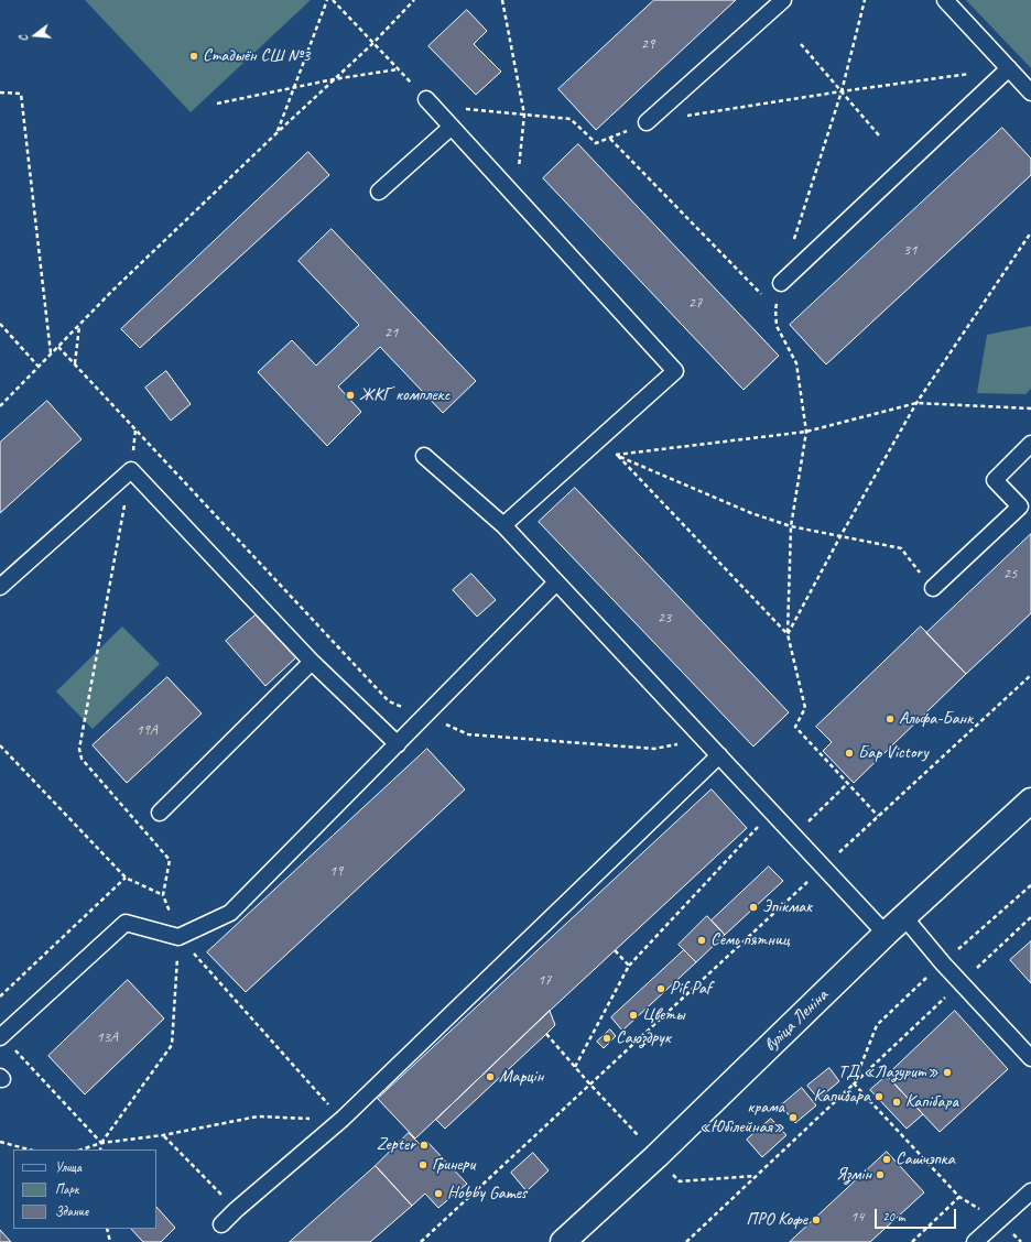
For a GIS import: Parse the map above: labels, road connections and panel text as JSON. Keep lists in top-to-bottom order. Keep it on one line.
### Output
{"streets":{"main road":["вуліца Леніна"]},"places":["Стадыён СШ №3","ЖКГ комплекс","Альфа-Банк","Бар Victory","Эпікмак","Семь пятниц","Pif Paf","Цветы","Саюздрук","ТД «Лазурит»","Марцін","Капибара","Капібара","крама «Юбілейная»","Zepter","Сашчэпка","Гринери","Язмін","Hobby Games","ПРО Кофе"],"house_numbers":["29","31","27","21","25","23","19А","19","17","13А","14"],"legend":["Улица","Парк","Здание"],"scale_bar":"20 m","north":"left"}
